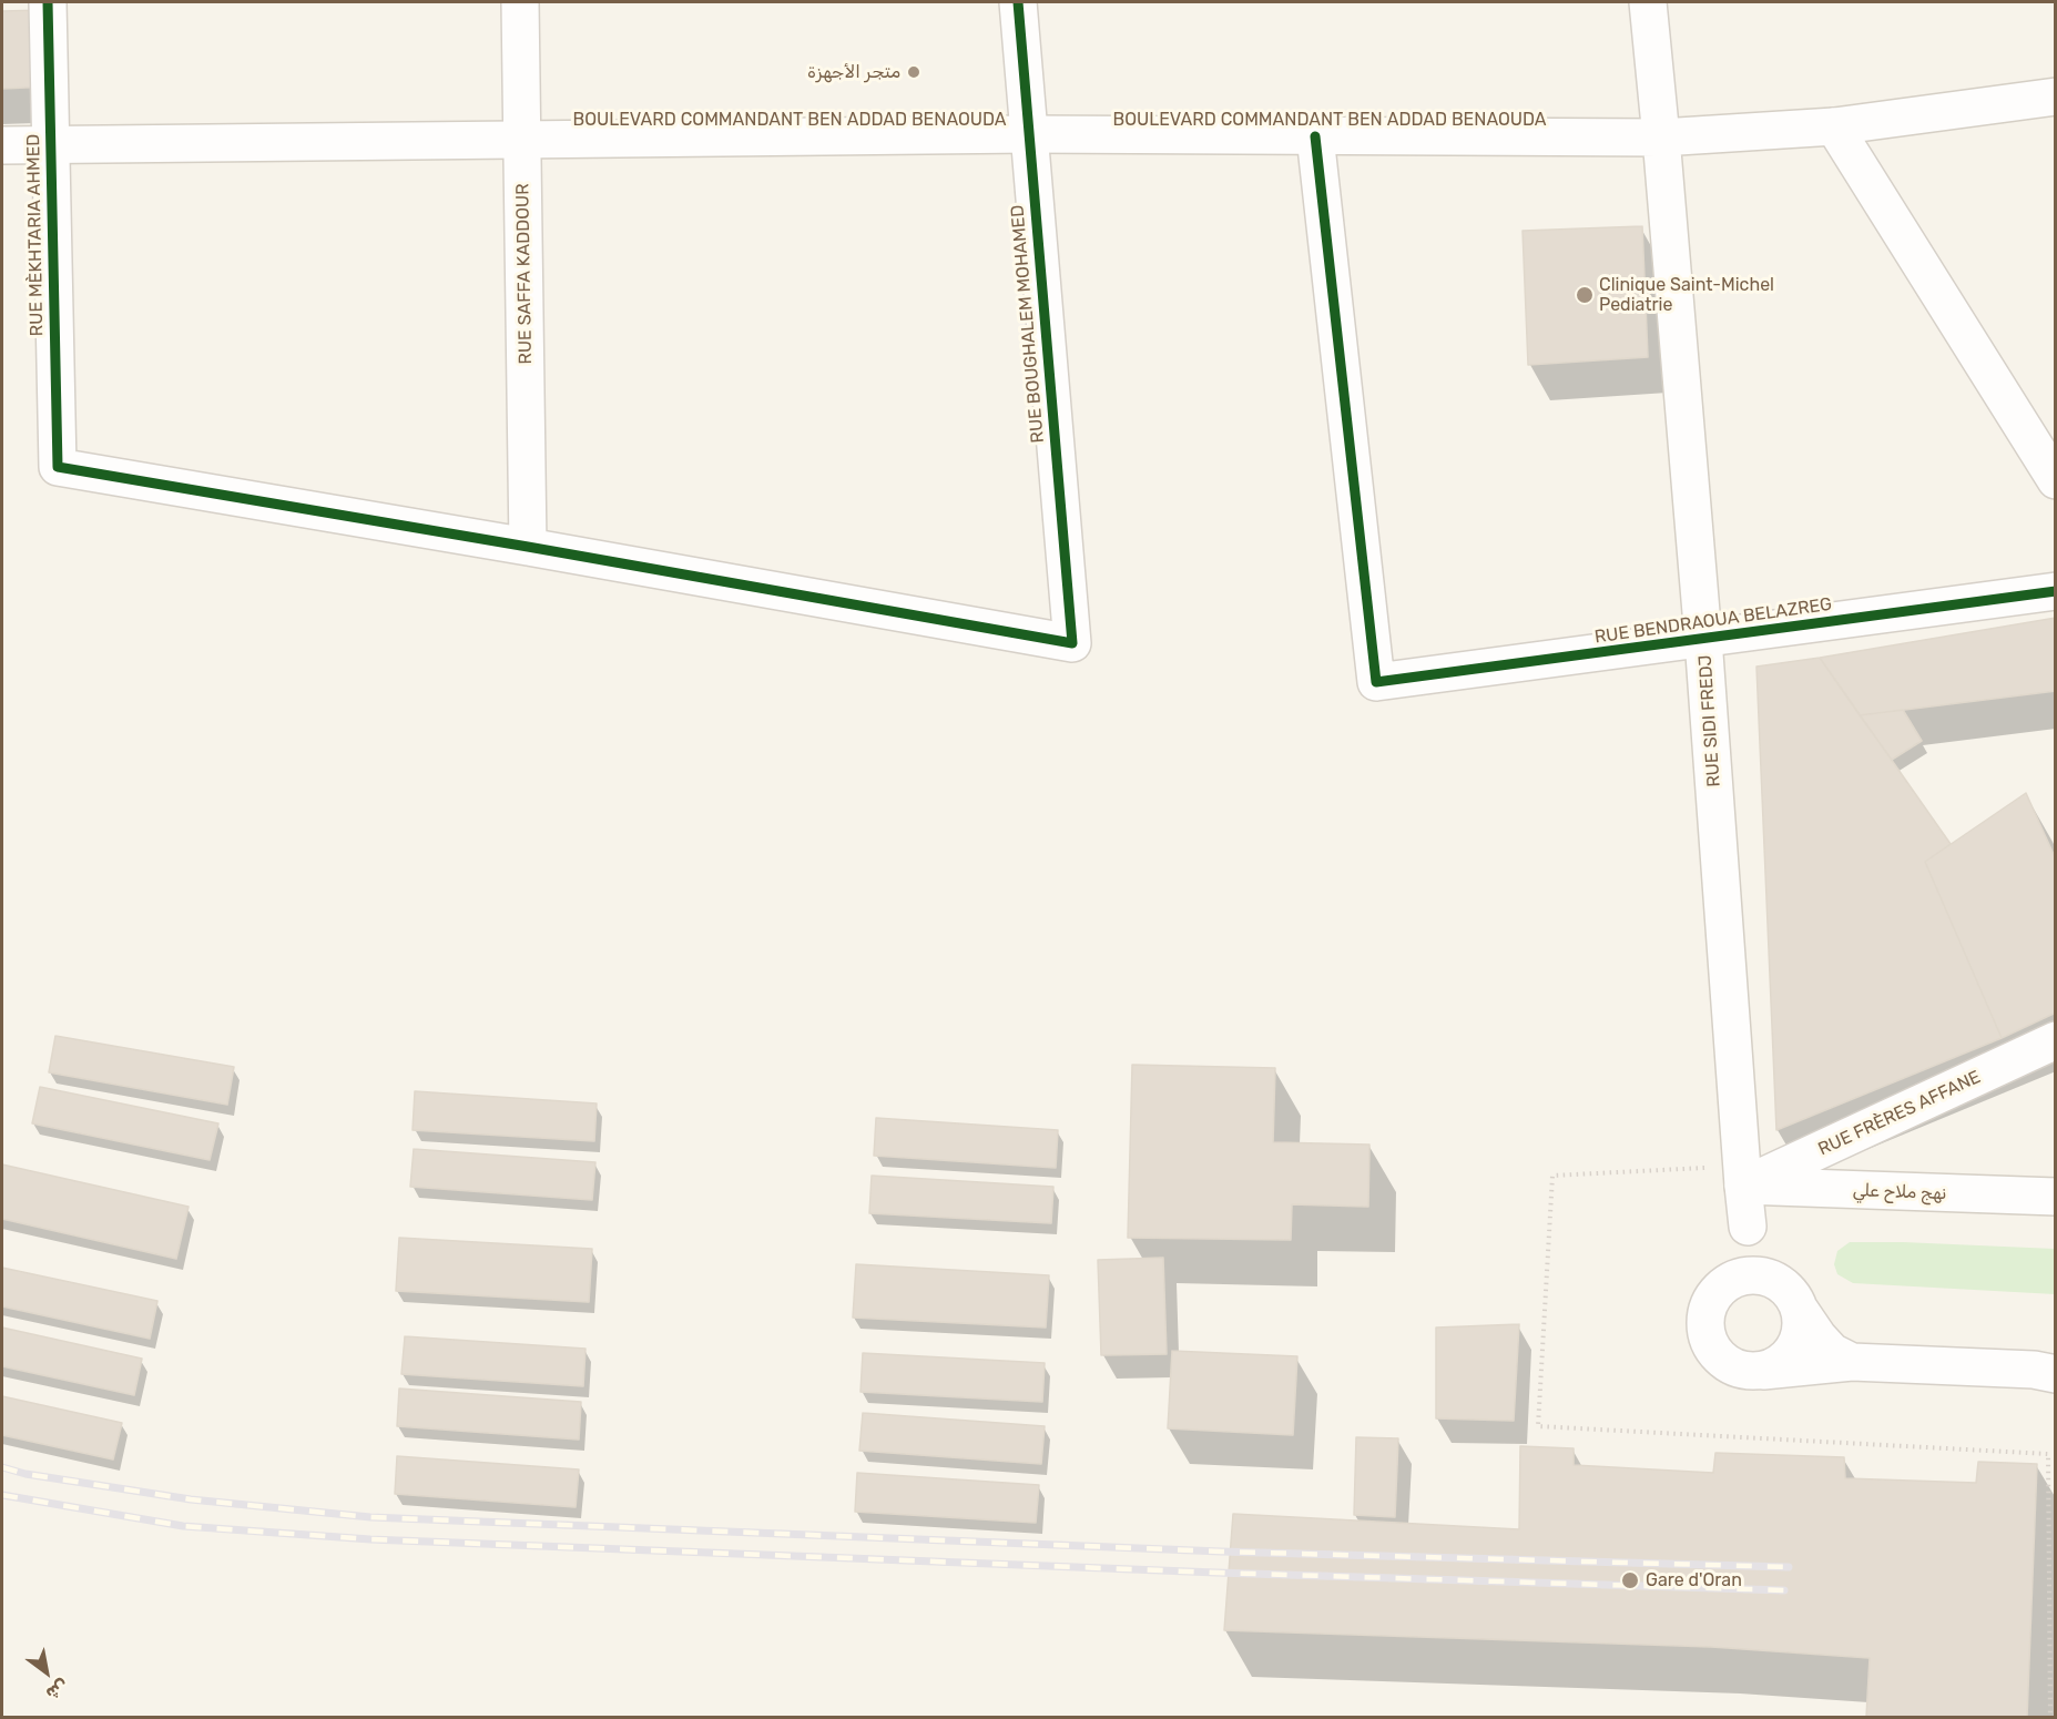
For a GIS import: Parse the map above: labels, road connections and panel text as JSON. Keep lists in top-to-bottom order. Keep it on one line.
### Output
{"streets":{"street":["BOULEVARD COMMANDANT BEN ADDAD BENAOUDA","RUE MÈKHTARIA AHMED","RUE SAFFA KADDOUR","RUE BOUGHALEM MOHAMED","RUE BENDRAOUA BELAZREG","RUE SIDI FREDJ","RUE FRÈRES AFFANE","نهج ملاح علي"]},"crossings":[["BOULEVARD COMMANDANT BEN ADDAD BENAOUDA","RUE MÈKHTARIA AHMED"],["BOULEVARD COMMANDANT BEN ADDAD BENAOUDA","RUE SAFFA KADDOUR"],["BOULEVARD COMMANDANT BEN ADDAD BENAOUDA","RUE BOUGHALEM MOHAMED"],["BOULEVARD COMMANDANT BEN ADDAD BENAOUDA","RUE BENDRAOUA BELAZREG"],["BOULEVARD COMMANDANT BEN ADDAD BENAOUDA","RUE SIDI FREDJ"],["RUE MÈKHTARIA AHMED","RUE SAFFA KADDOUR"],["RUE MÈKHTARIA AHMED","RUE BOUGHALEM MOHAMED"],["RUE SAFFA KADDOUR","RUE BOUGHALEM MOHAMED"],["RUE BENDRAOUA BELAZREG","RUE SIDI FREDJ"],["RUE SIDI FREDJ","RUE FRÈRES AFFANE"],["RUE SIDI FREDJ","نهج ملاح علي"],["RUE FRÈRES AFFANE","نهج ملاح علي"]],"places":["متجر الأجهزة","Clinique Saint-Michel Pediatrie","Gare d'Oran"],"north":"bottom right"}
